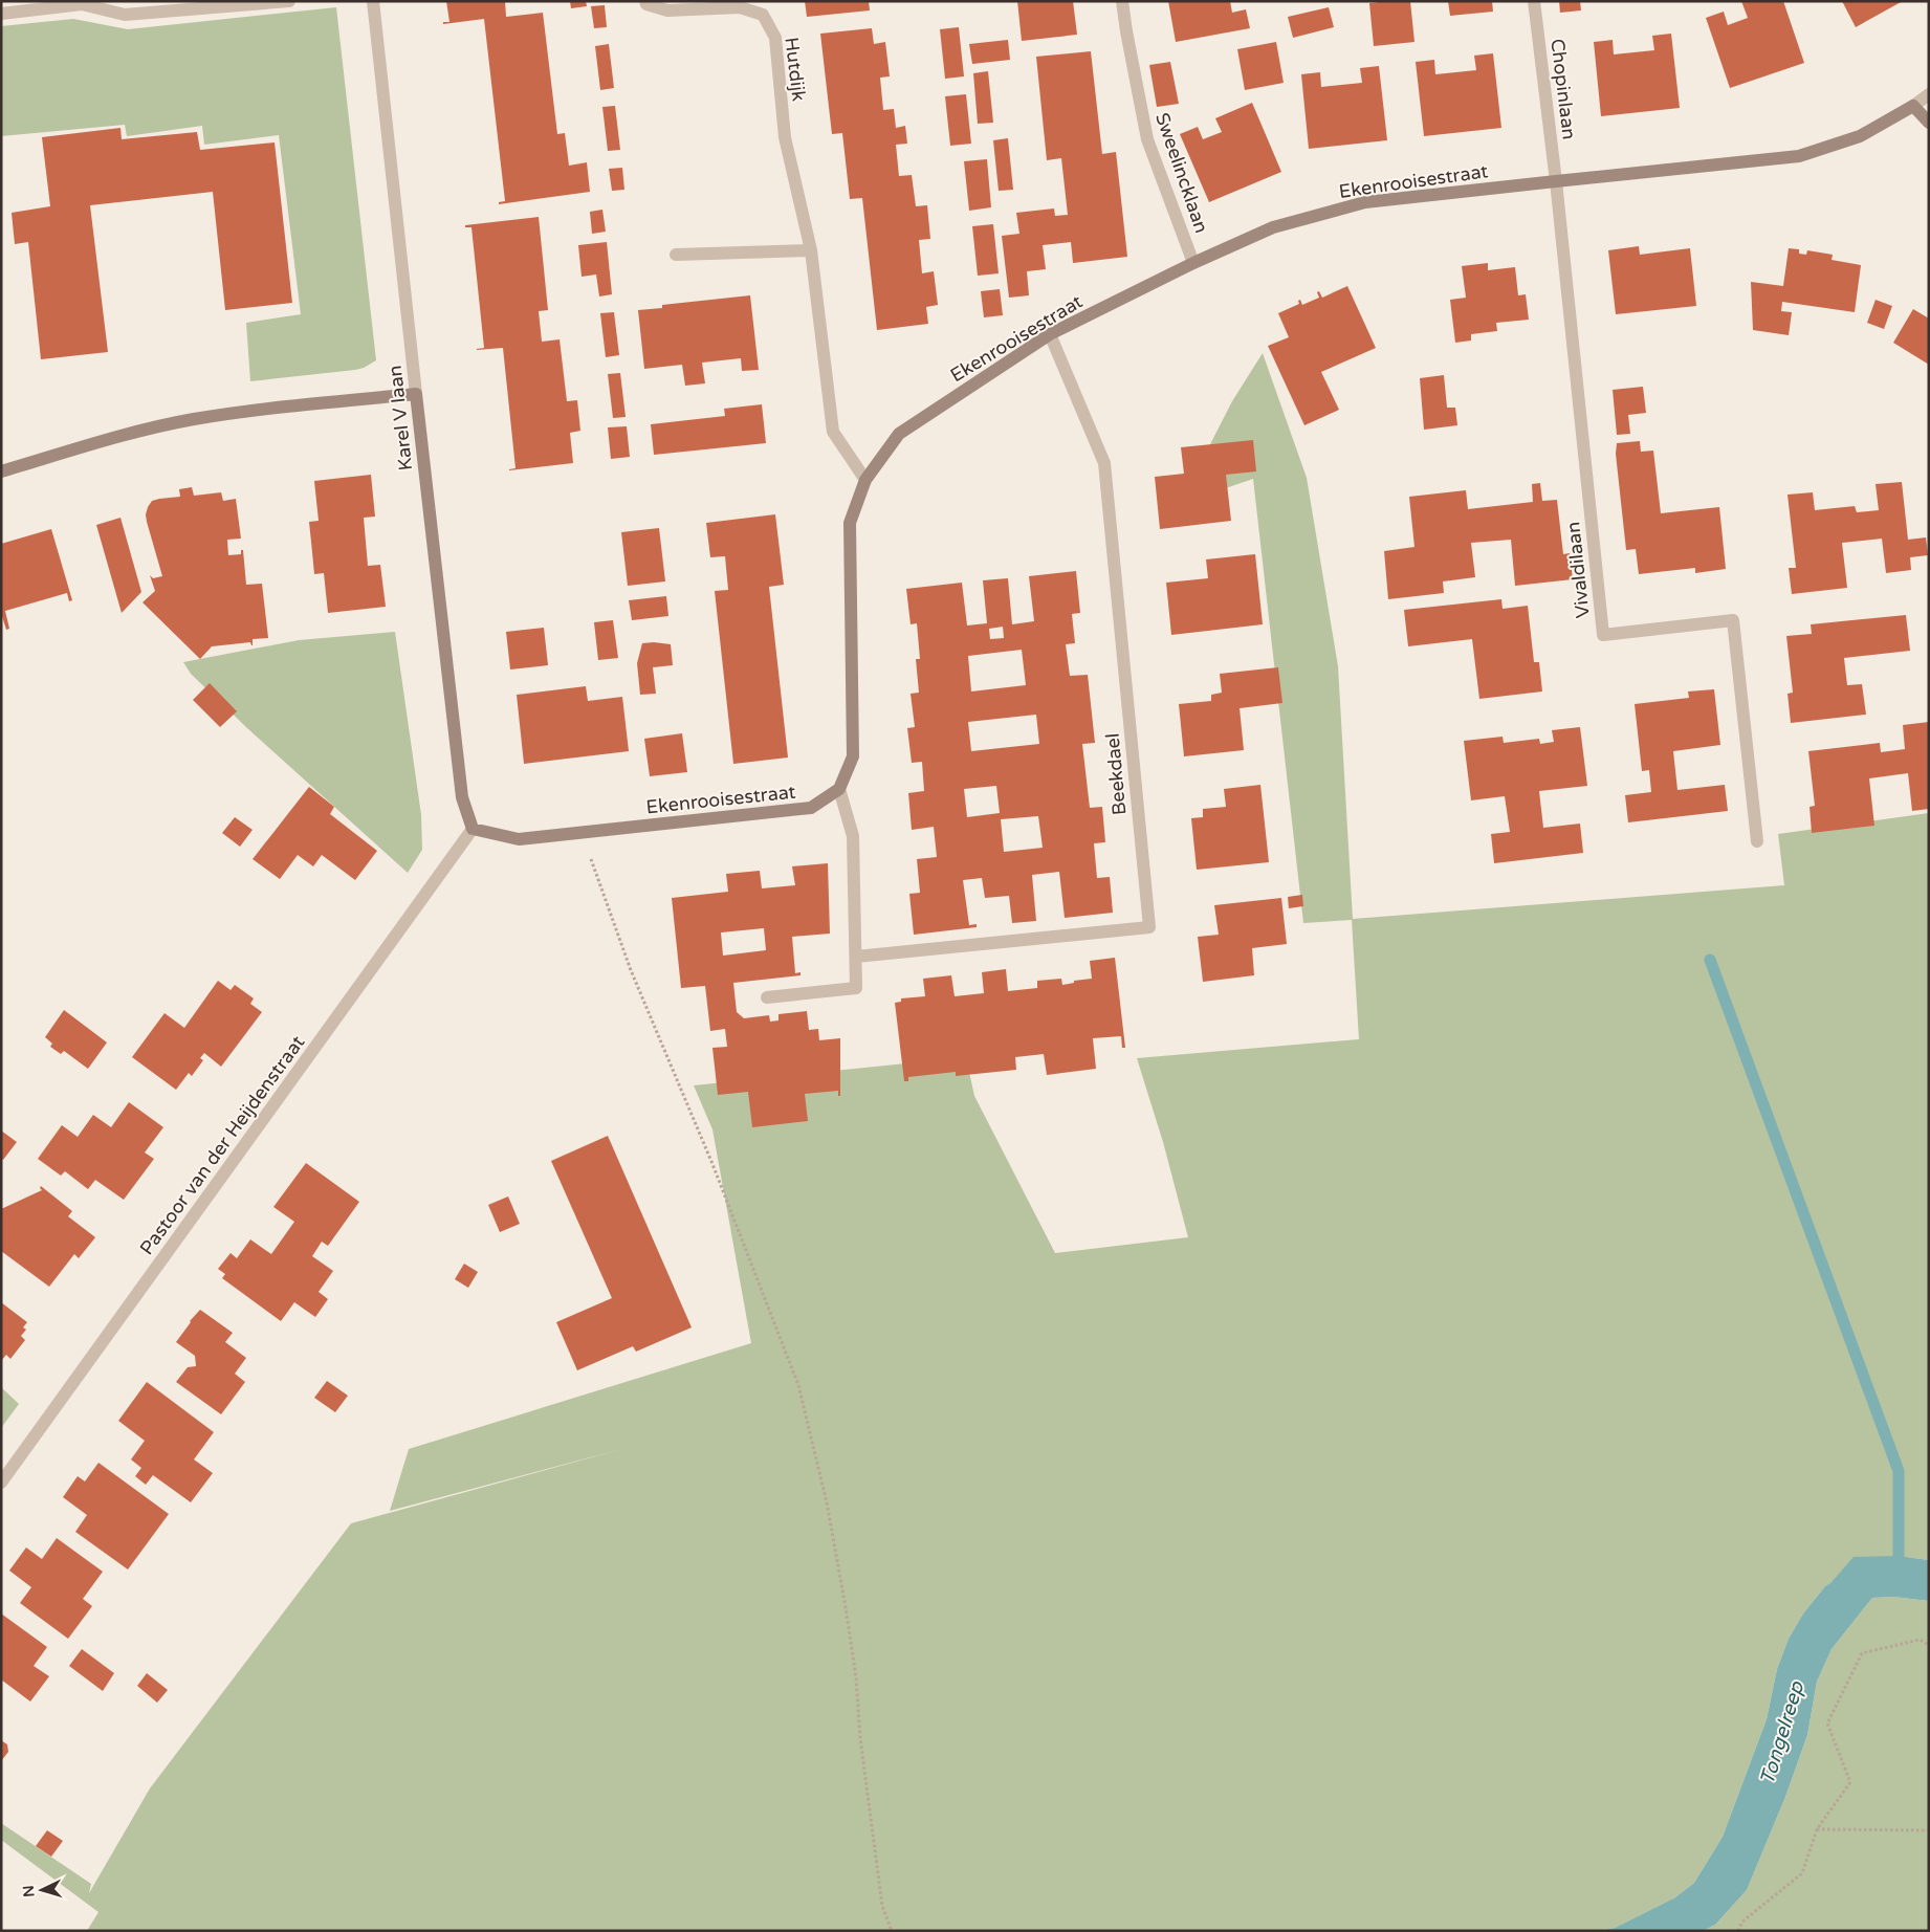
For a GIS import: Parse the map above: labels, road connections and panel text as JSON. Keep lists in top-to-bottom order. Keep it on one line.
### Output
{"streets":{"street":["Hutdijk","Chopinlaan","Sweelincklaan","Ekenrooisestraat","Karel V laan","Vivaldilaan","Beekdael","Pastoor van der Heijdenstraat"]},"crossings":[["Hutdijk","Ekenrooisestraat"],["Chopinlaan","Ekenrooisestraat"],["Chopinlaan","Vivaldilaan"],["Sweelincklaan","Ekenrooisestraat"],["Ekenrooisestraat","Karel V laan"],["Ekenrooisestraat","Vivaldilaan"],["Ekenrooisestraat","Beekdael"],["Ekenrooisestraat","Pastoor van der Heijdenstraat"],["Karel V laan","Pastoor van der Heijdenstraat"]],"water":["Tongelreep"],"north":"left"}
